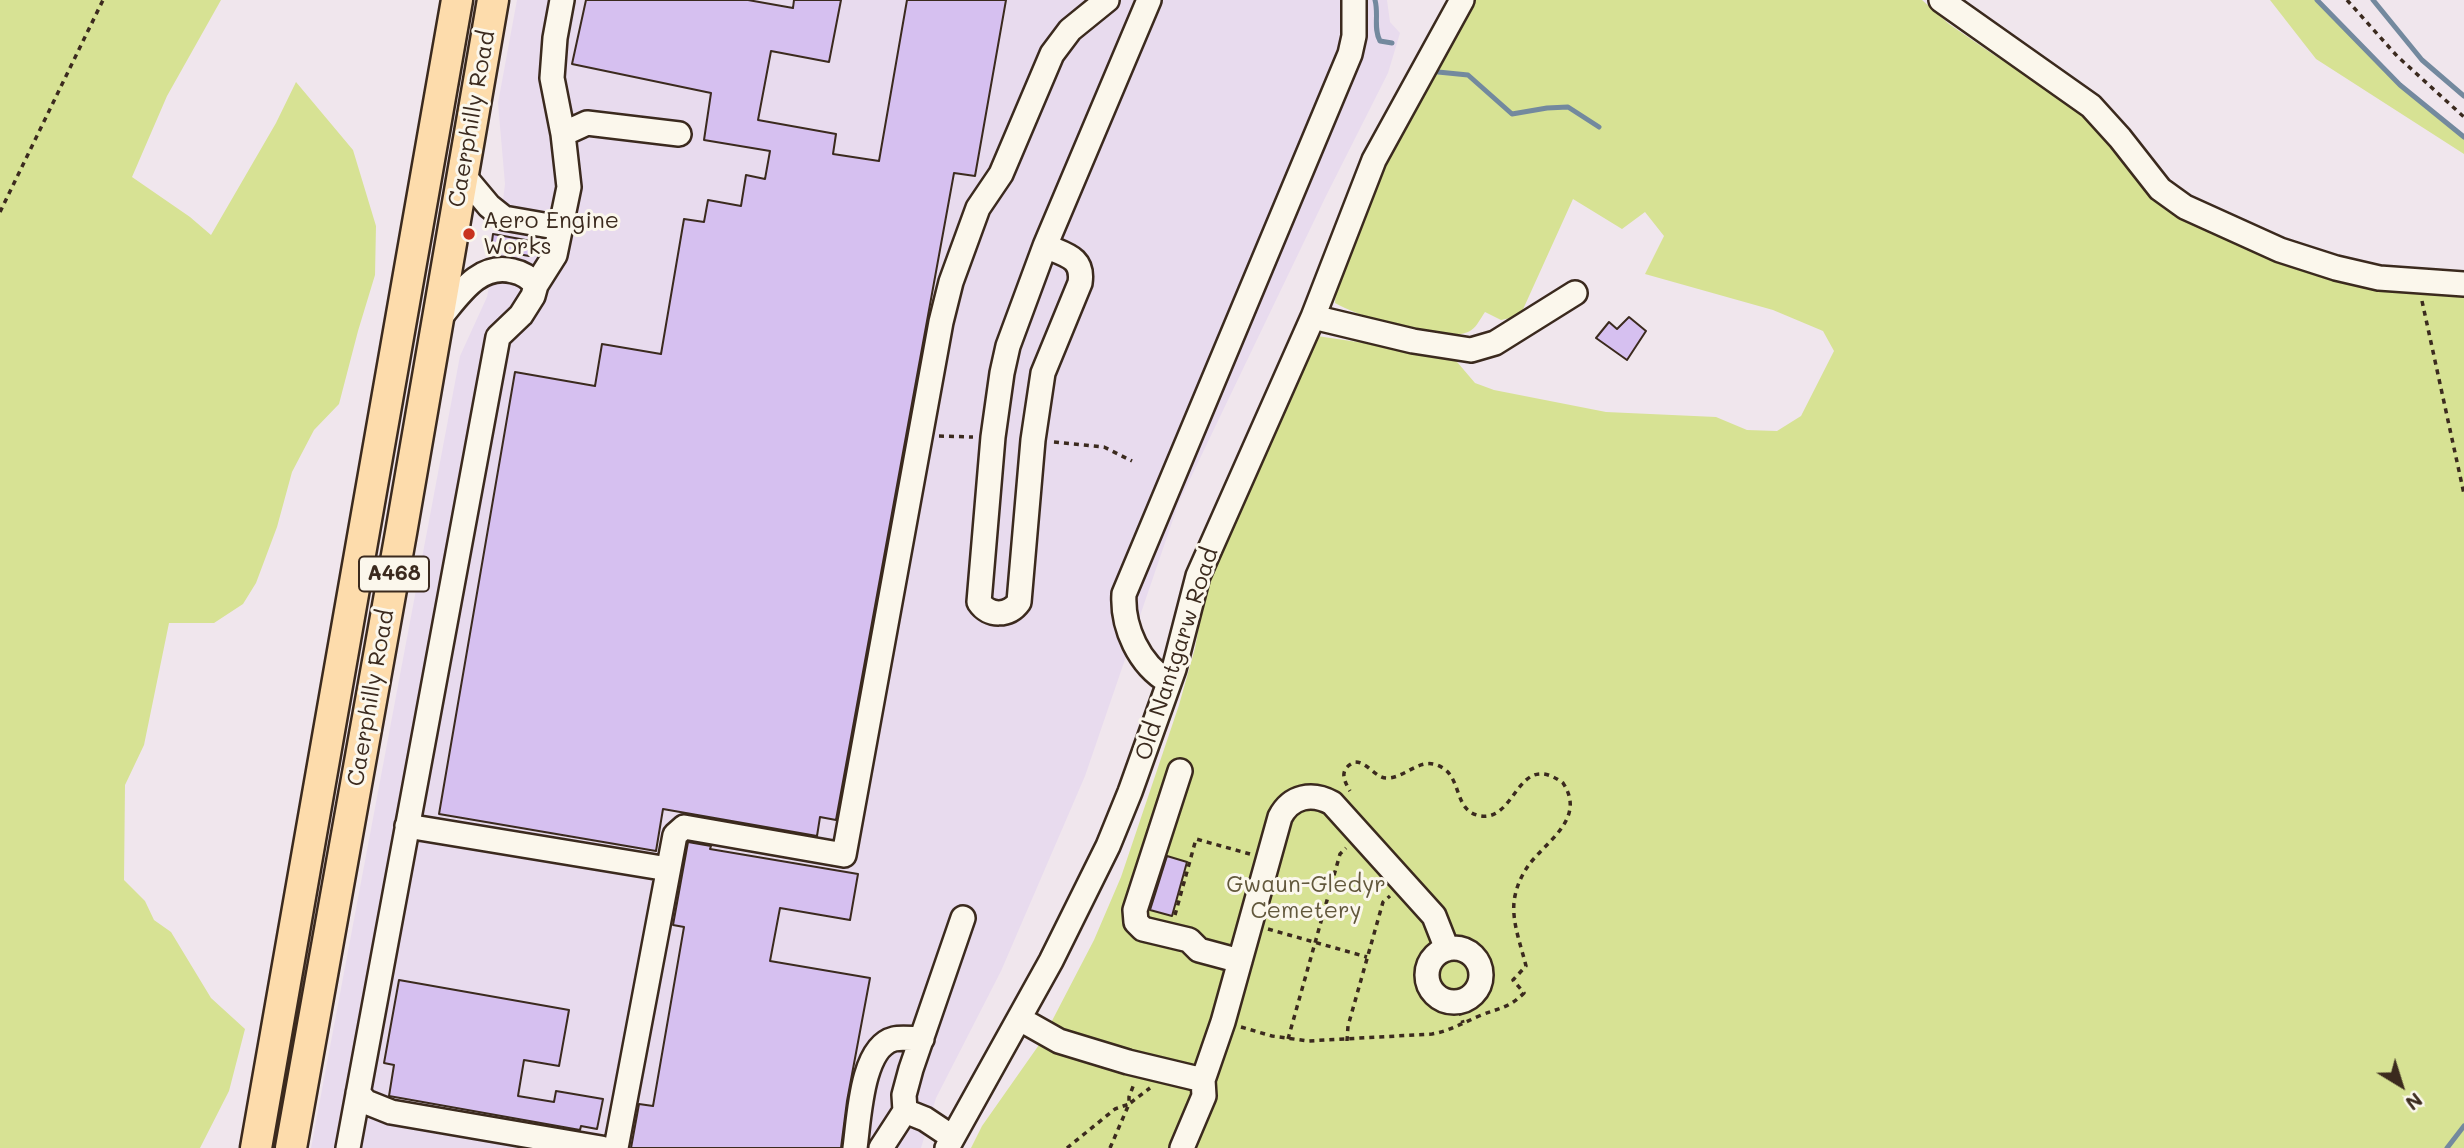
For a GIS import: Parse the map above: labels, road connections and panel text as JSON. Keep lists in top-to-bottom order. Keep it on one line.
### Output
{"streets":{"main road":["Caerphilly Road","A468"],"street":["Old Nantgarw Road"]},"parks":["Gwaun-Gledyr Cemetery"],"places":["Aero Engine Works"],"north":"bottom right"}
